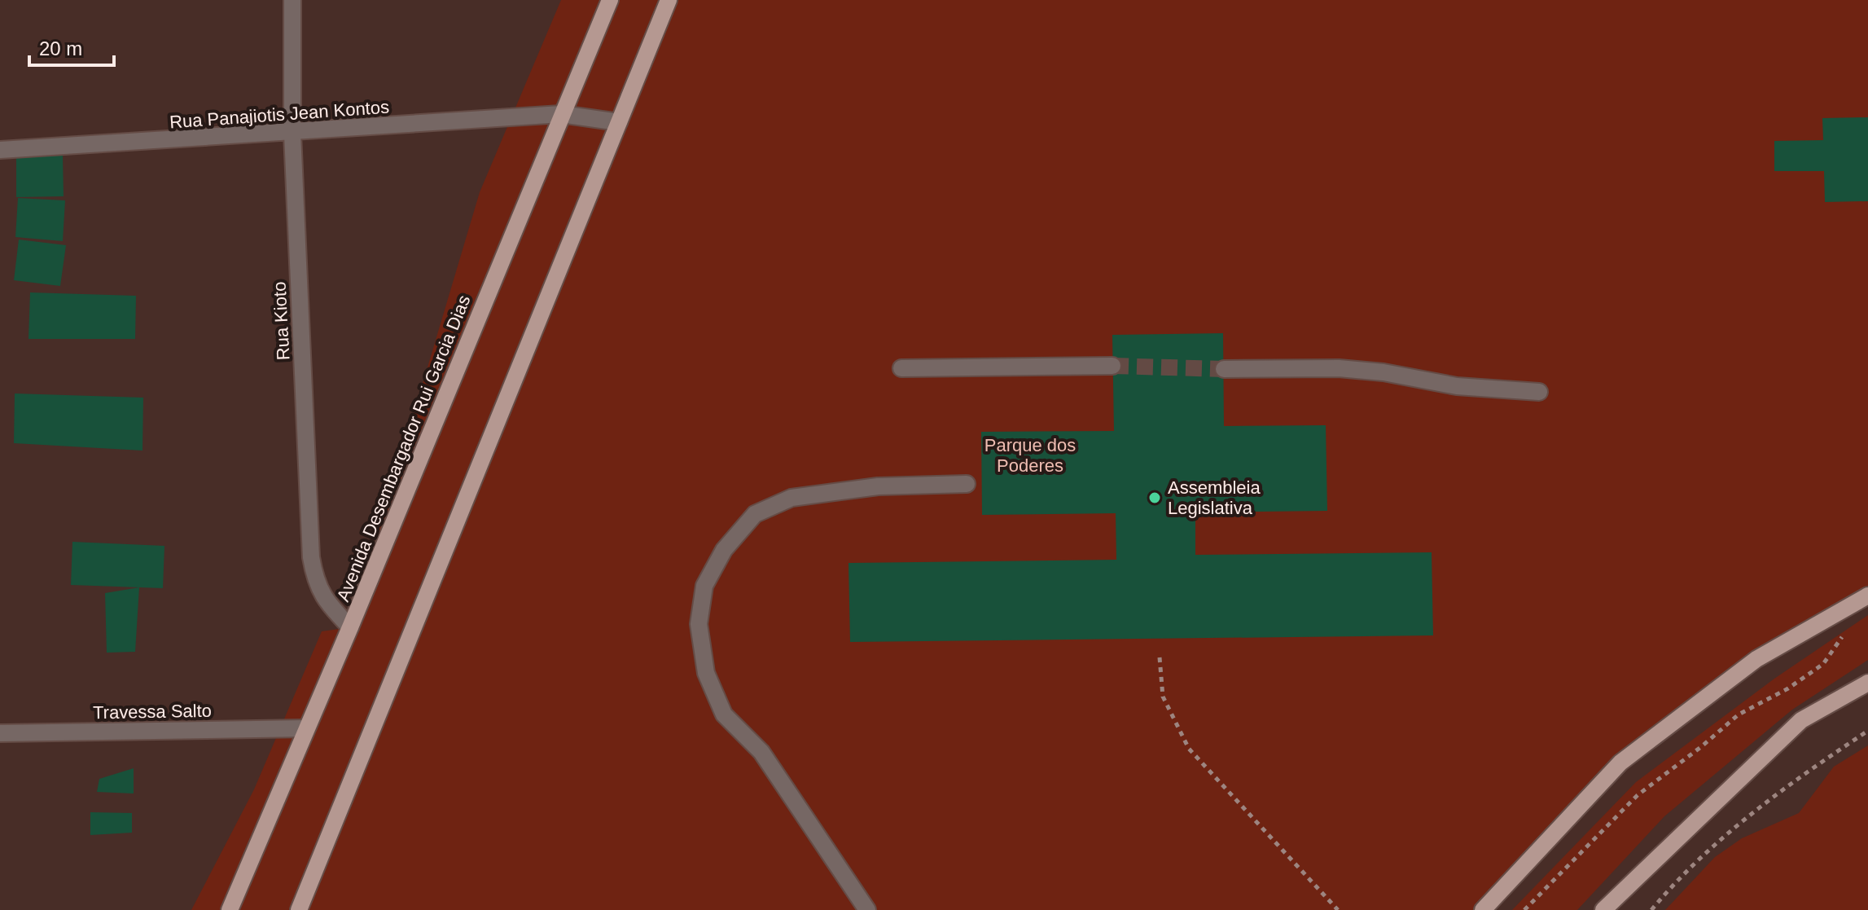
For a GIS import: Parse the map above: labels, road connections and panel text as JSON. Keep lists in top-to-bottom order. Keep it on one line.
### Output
{"streets":{"main road":["Avenida Desembargador Rui Garcia Dias"],"street":["Rua Panajiotis Jean Kontos","Rua Kioto","Travessa Salto"]},"crossings":[["Rua Panajiotis Jean Kontos","Rua Kioto"],["Rua Panajiotis Jean Kontos","Avenida Desembargador Rui Garcia Dias"],["Rua Kioto","Avenida Desembargador Rui Garcia Dias"],["Avenida Desembargador Rui Garcia Dias","Travessa Salto"]],"parks":["Parque dos Poderes"],"places":["Assembleia Legislativa"],"scale_bar":"20 m"}
